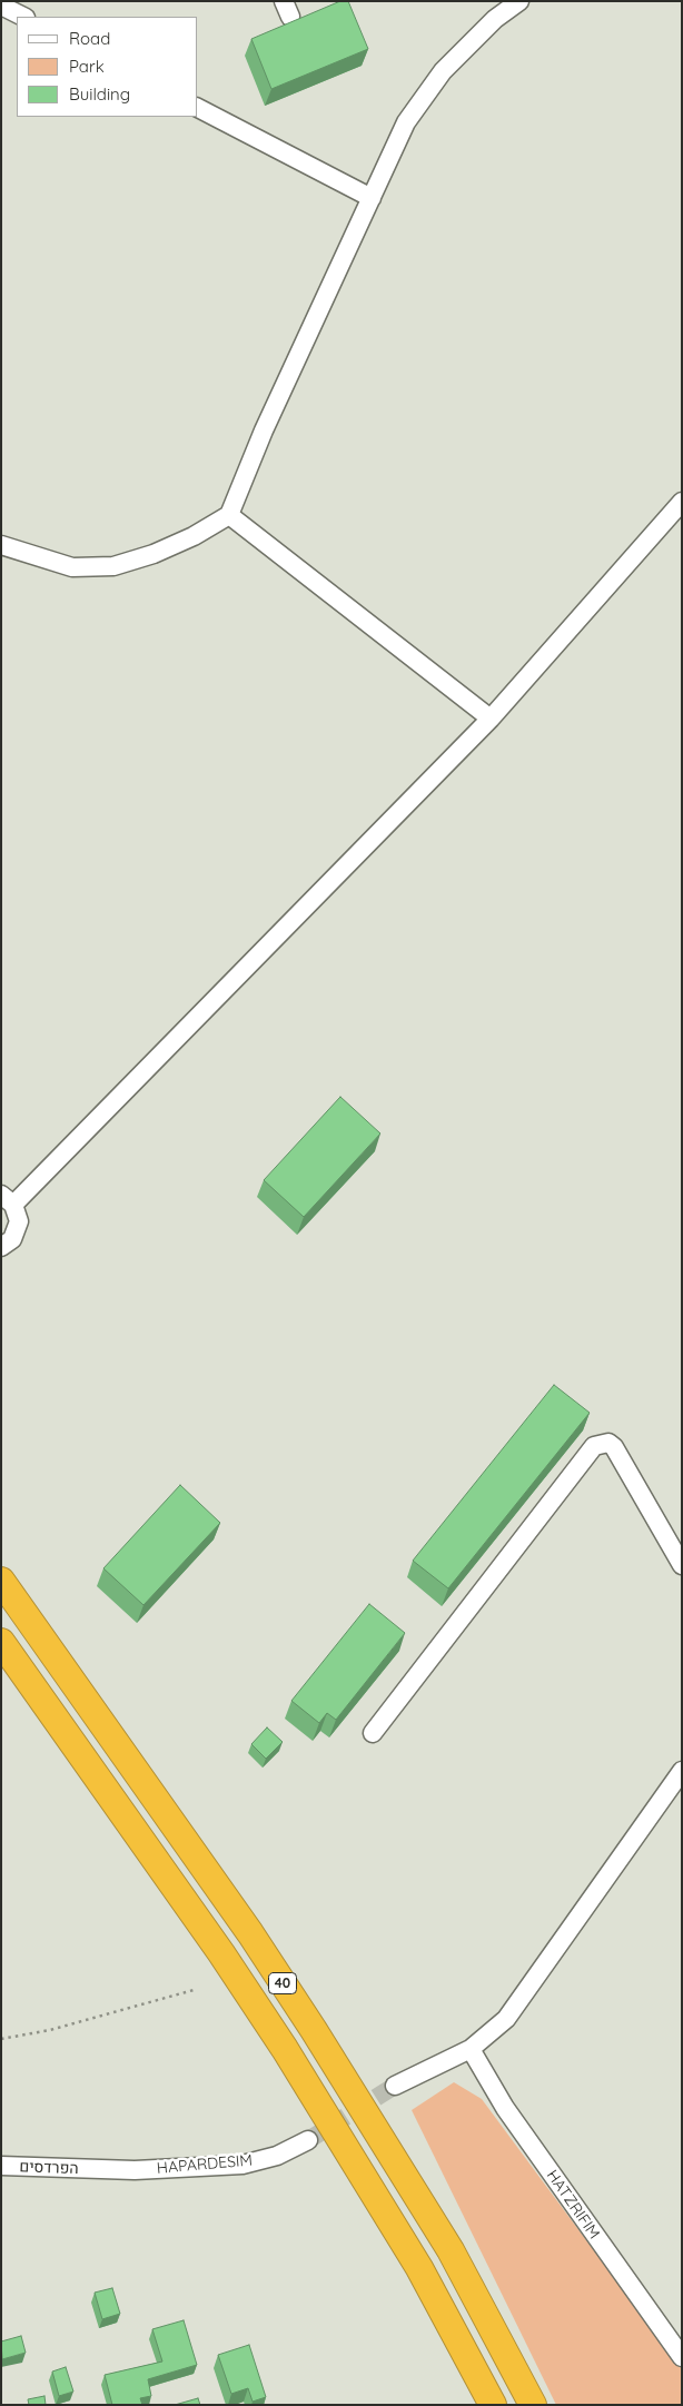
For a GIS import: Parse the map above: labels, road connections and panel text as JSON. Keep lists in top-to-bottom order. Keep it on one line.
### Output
{"streets":{"highway":["40"],"street":["HAPARDESIM","הפרדסים","HATZRIFIM"]},"crossings":[["HAPARDESIM","הפרדסים"]],"legend":["Road","Park","Building"]}
